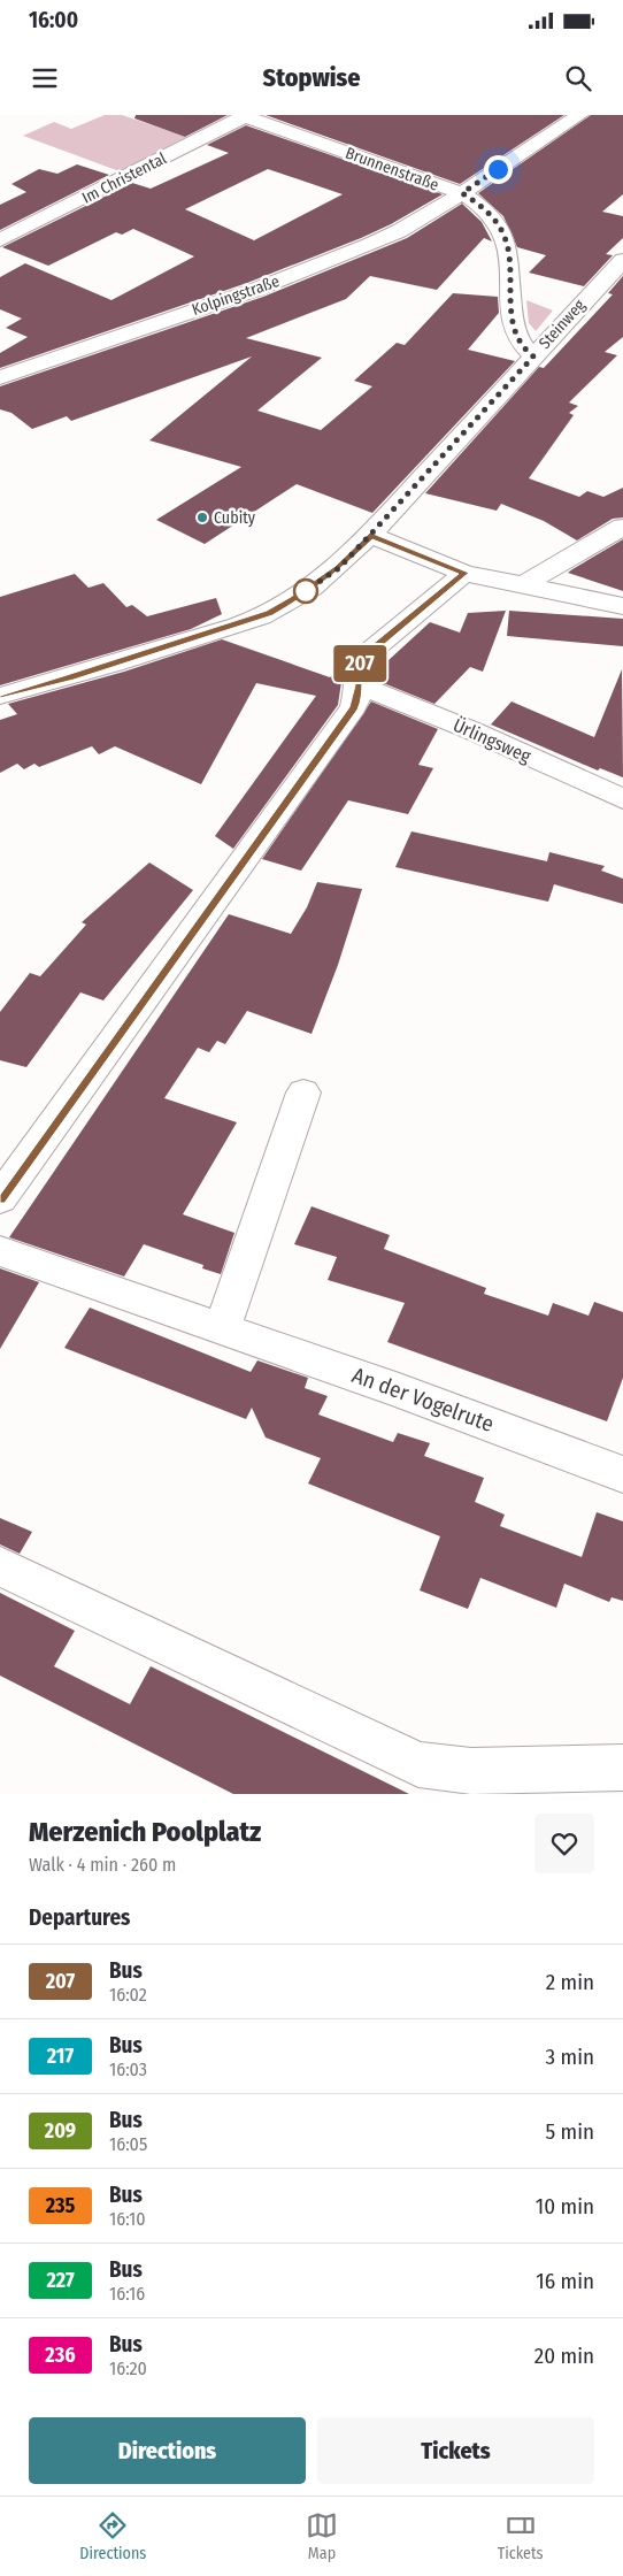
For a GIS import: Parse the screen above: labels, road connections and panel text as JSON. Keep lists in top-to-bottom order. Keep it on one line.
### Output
{"streets":{"street":["Brunnenstraße","Im Christental","Kolpingstraße","Steinweg","Ürlingsweg","An der Vogelrute"]},"crossings":[["Brunnenstraße","Im Christental"],["Brunnenstraße","Kolpingstraße"],["Brunnenstraße","Steinweg"]],"places":["Cubity"],"lines":["bus line 207"],"page":{"status":"16:00","header":"Stopwise","on_map":"207","heading":[["Merzenich Poolplatz","Walk · 4 min · 260 m"],"Departures"],"list":[{"mark":"207","name":"Bus","note":"16:02","value":"2 min"},{"mark":"217","name":"Bus","note":"16:03","value":"3 min"},{"mark":"209","name":"Bus","note":"16:05","value":"5 min"},{"mark":"235","name":"Bus","note":"16:10","value":"10 min"},{"mark":"227","name":"Bus","note":"16:16","value":"16 min"},{"mark":"236","name":"Bus","note":"16:20","value":"20 min"}],"buttons":["Directions","Tickets"],"tabs":["Directions","Map","Tickets"]}}
